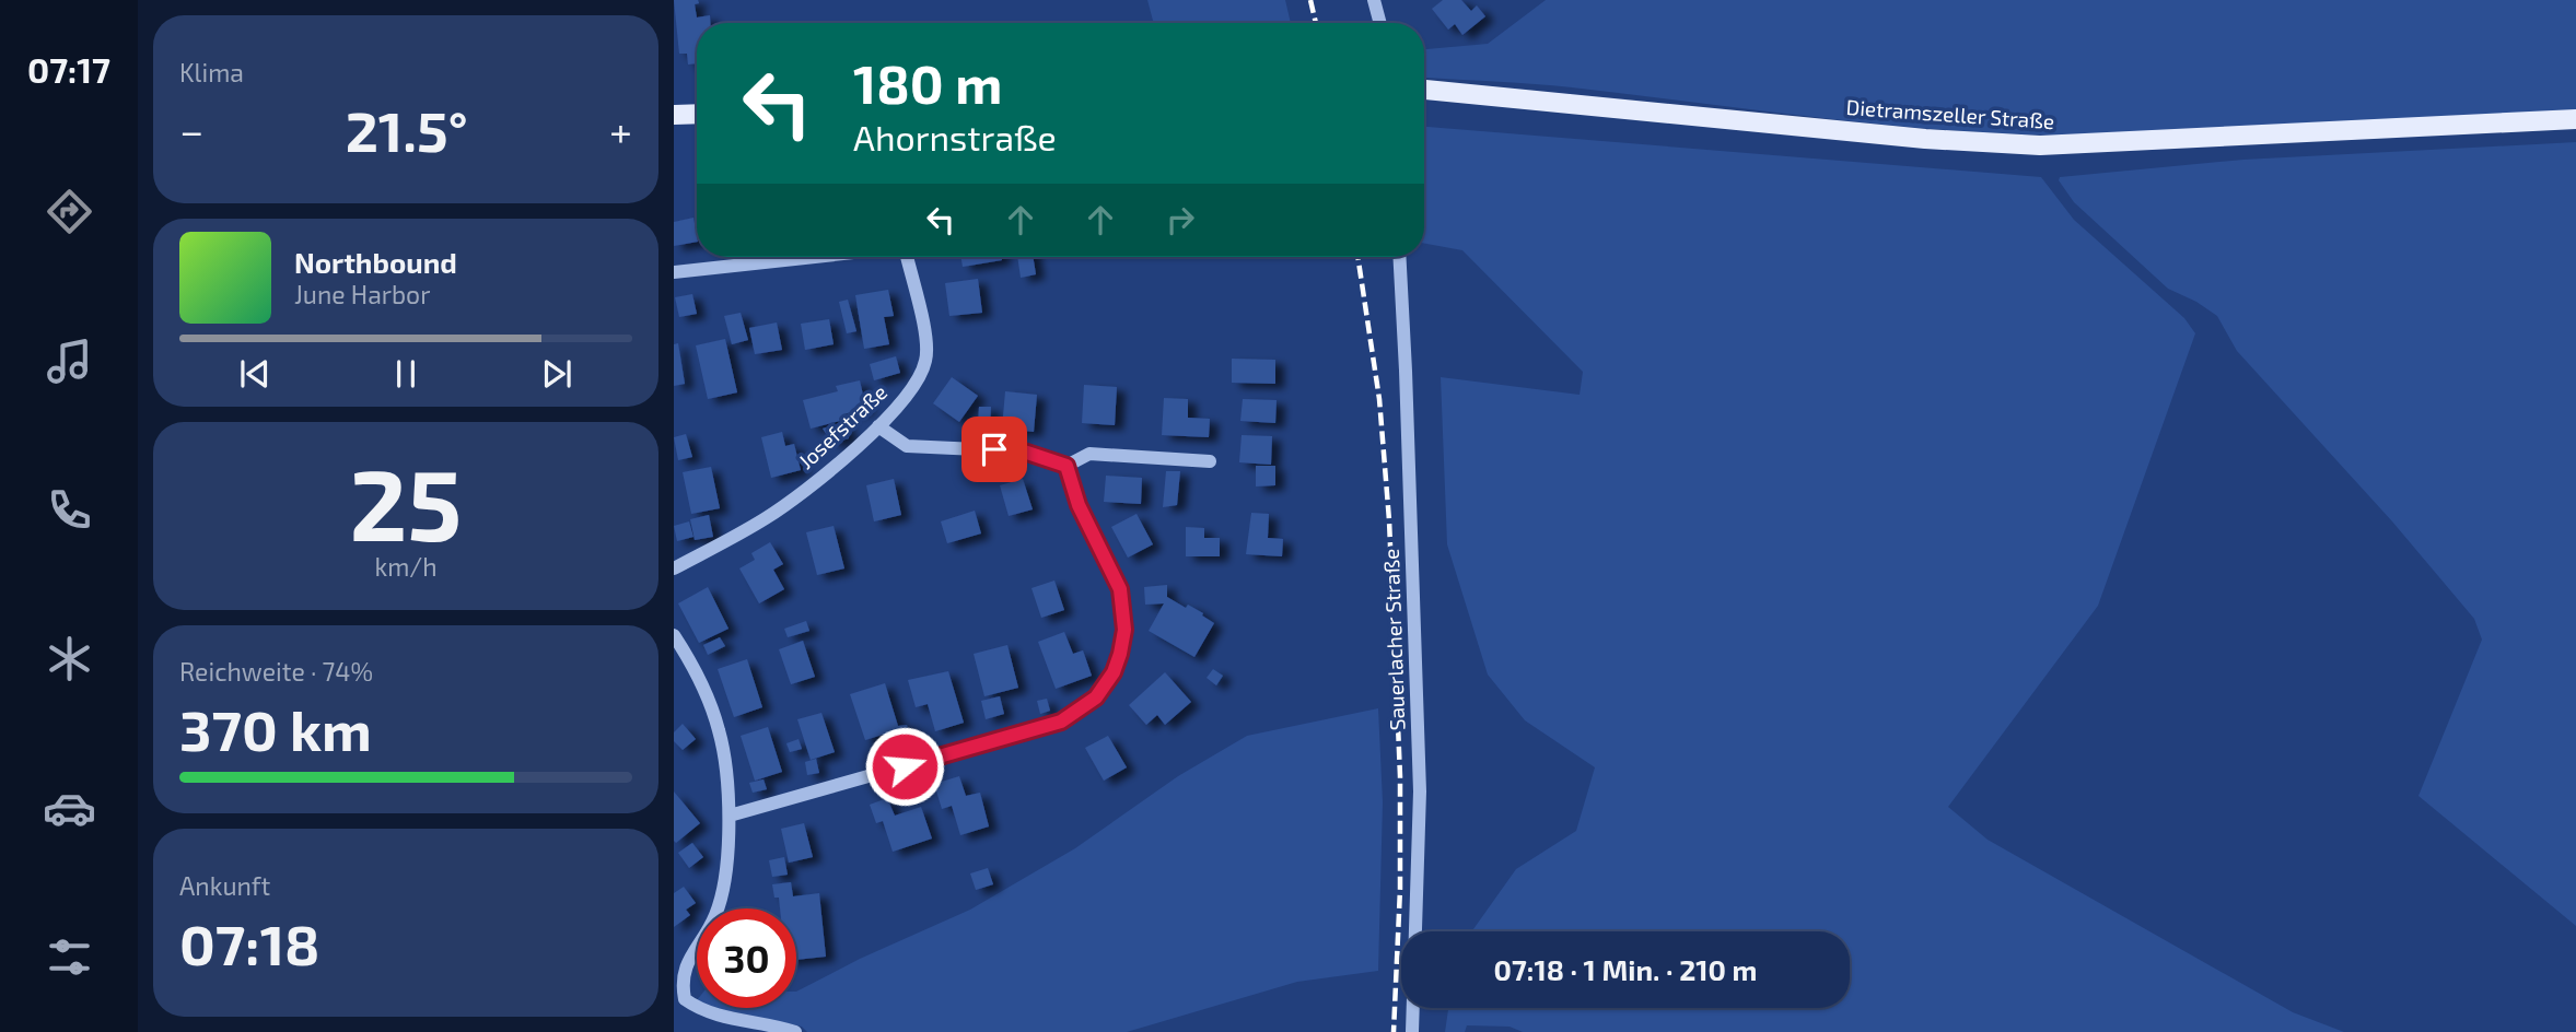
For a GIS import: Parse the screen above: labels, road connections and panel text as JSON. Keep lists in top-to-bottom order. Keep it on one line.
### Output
{"streets":{"main road":["Dietramszeller Straße"],"street":["Josefstraße","Sauerlacher Straße"]},"page":{"tabs":"07:17","tile":["Klima",["25","km/h"],["Reichweite · 74%","370 km"],["Ankunft","07:18"]],"turn":["180 m","Ahornstraße"],"heat":["−","21.5°","+"],"song":["Northbound","June Harbor"],"limit":"30","trip":"07:18 · 1 Min. · 210 m"}}
